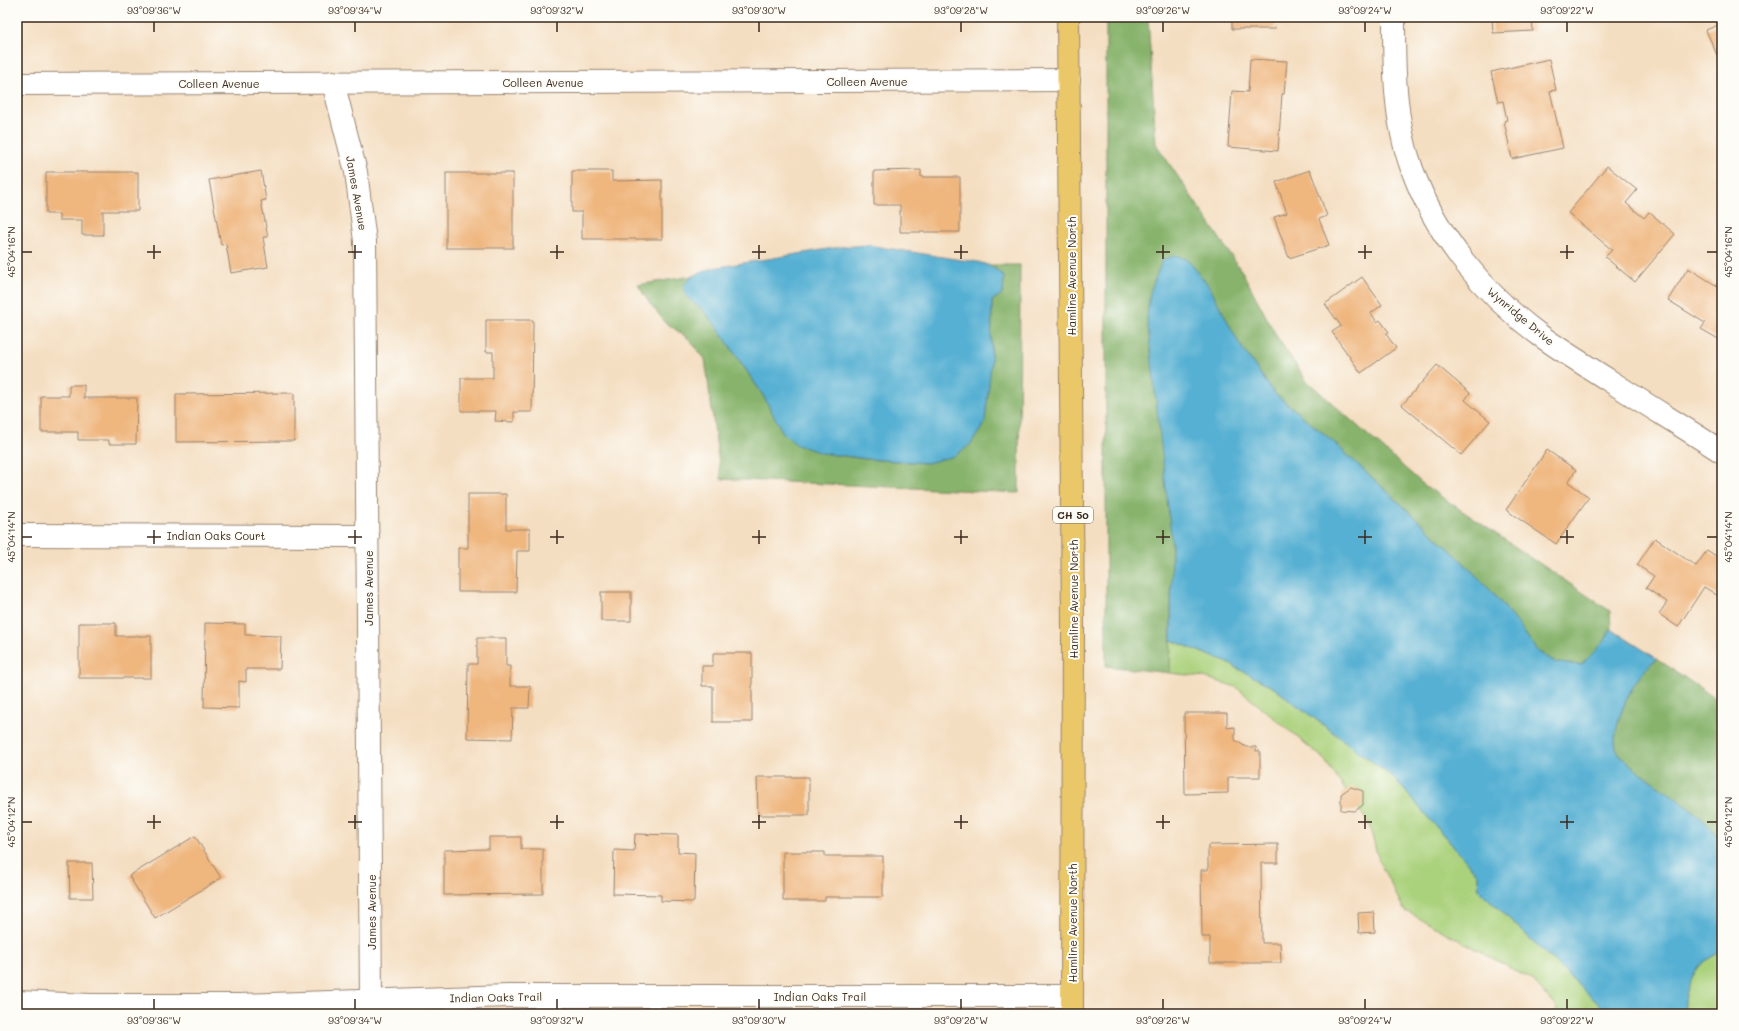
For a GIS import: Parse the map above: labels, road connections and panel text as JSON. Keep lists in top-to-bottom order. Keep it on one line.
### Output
{"streets":{"main road":["Hamline Avenue North","CH 50"],"street":["Colleen Avenue","James Avenue","Wynridge Drive","Indian Oaks Court","Indian Oaks Trail"]},"crossings":[["Colleen Avenue","James Avenue"],["Colleen Avenue","Hamline Avenue North"],["James Avenue","Indian Oaks Court"],["James Avenue","Indian Oaks Trail"],["Hamline Avenue North","Indian Oaks Trail"]],"coordinates":["93°09'36\"W","93°09'34\"W","93°09'32\"W","93°09'30\"W","93°09'28\"W","93°09'26\"W","93°09'24\"W","93°09'22\"W","45°04'16\"N","45°04'14\"N","45°04'12\"N"]}
